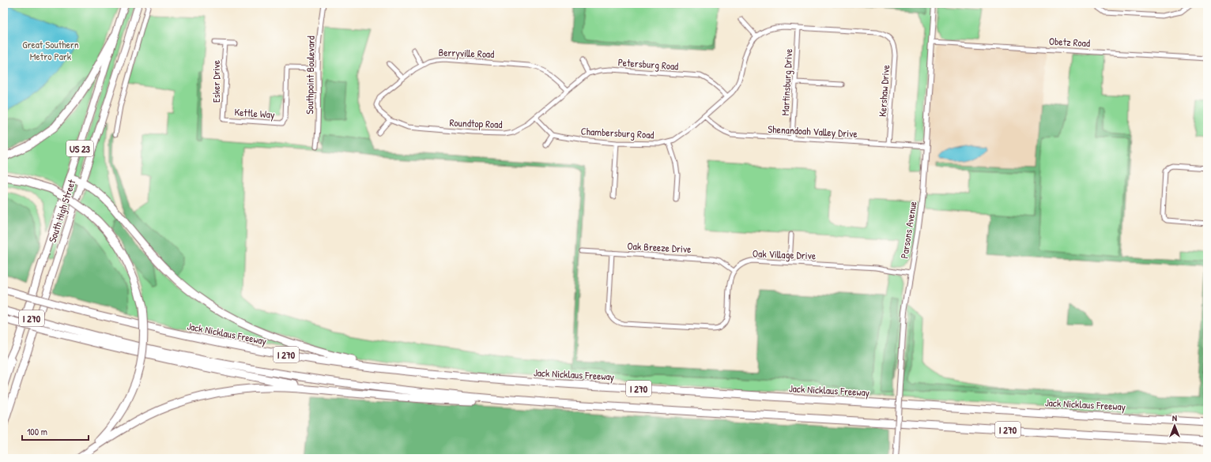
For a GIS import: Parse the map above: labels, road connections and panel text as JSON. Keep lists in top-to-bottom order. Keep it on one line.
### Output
{"streets":{"highway":["US 23","South High Street","I 270","Jack Nicklaus Freeway"],"street":["Obetz Road","Berryville Road","Petersburg Road","Southpoint Boulevard","Esker Drive","Martinsburg Drive","Kershaw Drive","Kettle Way","Roundtop Road","Shenandoah Valley Drive","Chambersburg Road","Parsons Avenue","Oak Breeze Drive","Oak Village Drive"]},"crossings":[["Obetz Road","Parsons Avenue"],["Berryville Road","Petersburg Road"],["Berryville Road","Roundtop Road"],["Petersburg Road","Roundtop Road"],["Petersburg Road","Chambersburg Road"],["Southpoint Boulevard","Kettle Way"],["Esker Drive","Kettle Way"],["Martinsburg Drive","Kershaw Drive"],["Martinsburg Drive","Shenandoah Valley Drive"],["Kershaw Drive","Shenandoah Valley Drive"],["Shenandoah Valley Drive","Chambersburg Road"],["Shenandoah Valley Drive","Parsons Avenue"],["Parsons Avenue","Oak Village Drive"],["Oak Breeze Drive","Oak Village Drive"]],"parks":["Great Southern Metro Park"],"scale_bar":"100 m","north":"top"}
